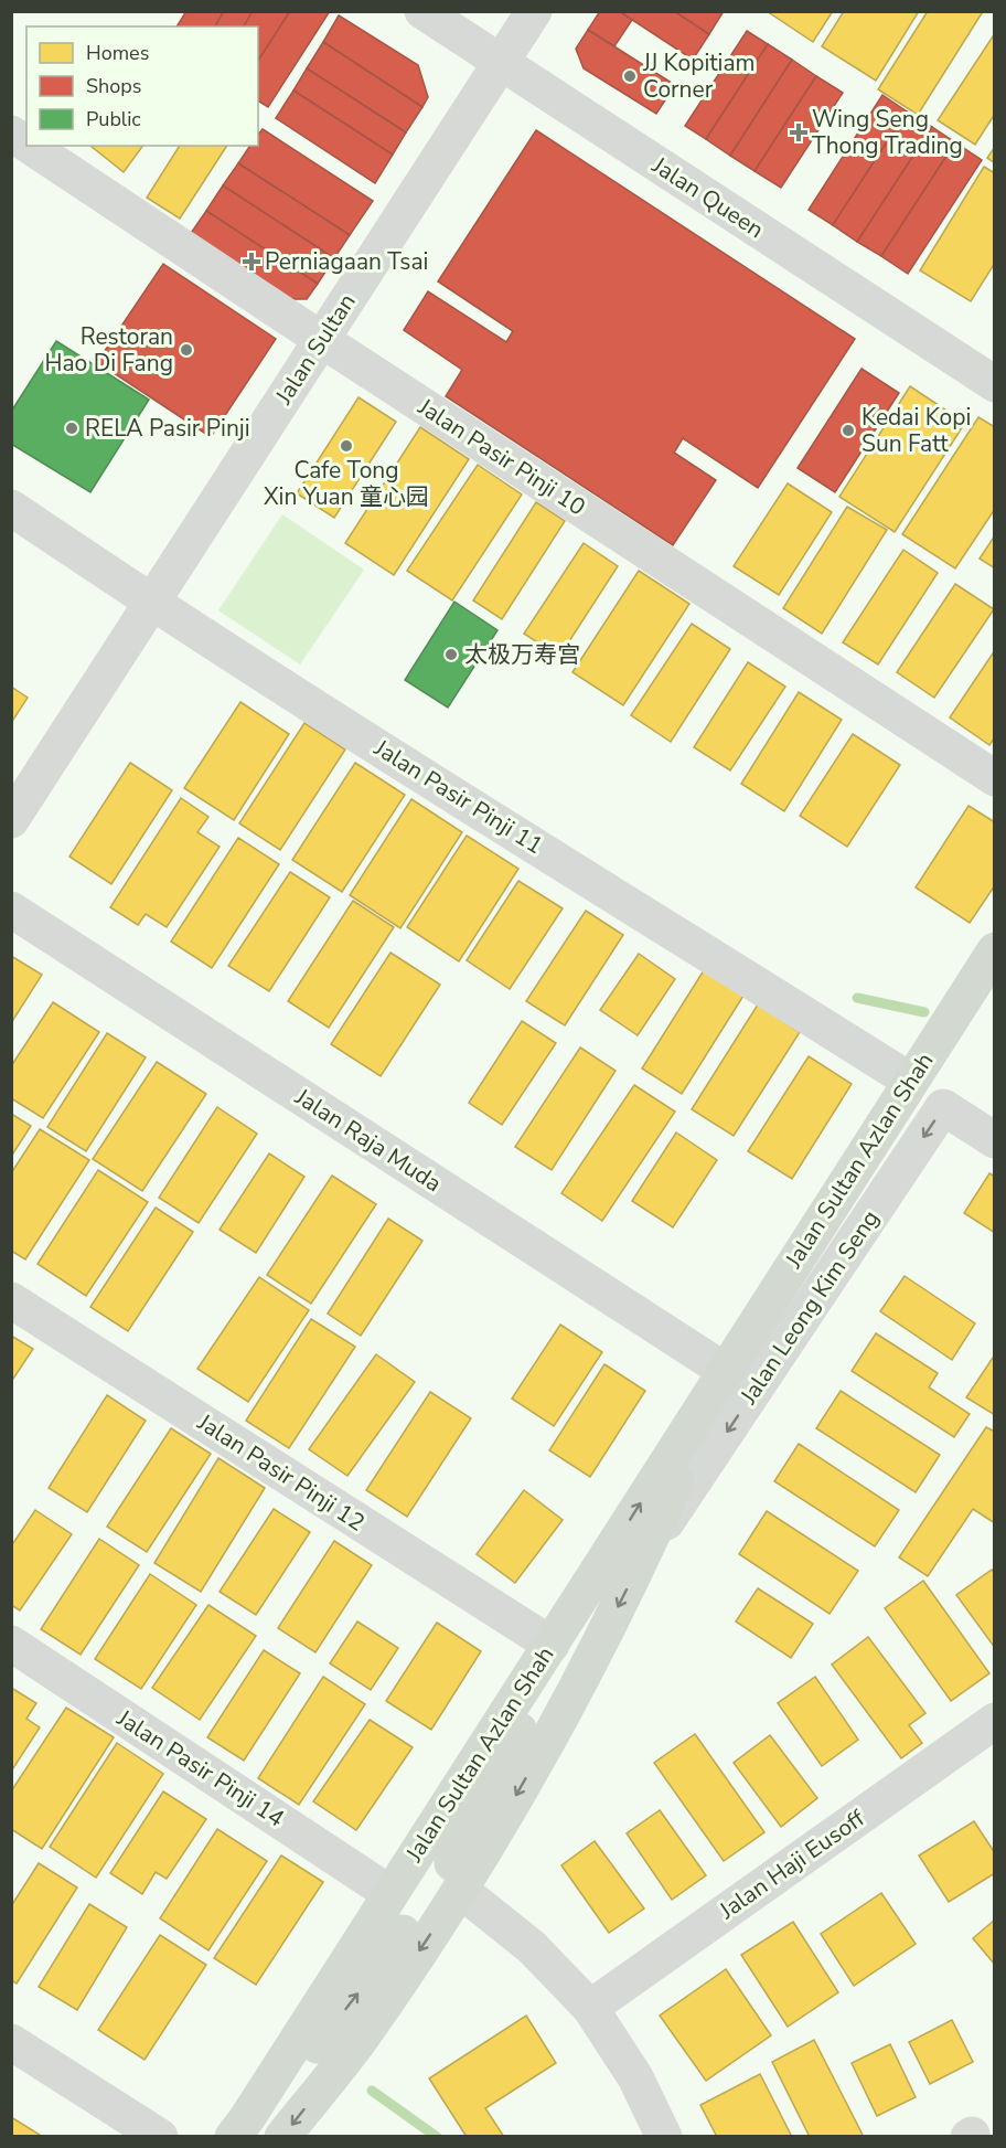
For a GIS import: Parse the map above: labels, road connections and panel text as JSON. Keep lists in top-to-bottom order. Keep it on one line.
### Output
{"streets":{"main road":["Jalan Sultan Azlan Shah"],"street":["Jalan Queen","Jalan Sultan","Jalan Pasir Pinji 10","Jalan Pasir Pinji 11","Jalan Raja Muda","Jalan Leong Kim Seng","Jalan Pasir Pinji 12","Jalan Pasir Pinji 14","Jalan Haji Eusoff"]},"crossings":[["Jalan Queen","Jalan Sultan"],["Jalan Sultan","Jalan Pasir Pinji 10"],["Jalan Sultan","Jalan Pasir Pinji 11"],["Jalan Pasir Pinji 11","Jalan Sultan Azlan Shah"],["Jalan Raja Muda","Jalan Sultan Azlan Shah"],["Jalan Raja Muda","Jalan Leong Kim Seng"],["Jalan Sultan Azlan Shah","Jalan Leong Kim Seng"],["Jalan Sultan Azlan Shah","Jalan Pasir Pinji 12"],["Jalan Sultan Azlan Shah","Jalan Pasir Pinji 14"]],"one_way":["Jalan Leong Kim Seng"],"places":{"other":["JJ Kopitiam Corner","Restoran Hao Di Fang","RELA Pasir Pinji","Kedai Kopi Sun Fatt","Cafe Tong Xin Yuan 童心园","太极万寿宫"],"health":["Wing Seng Thong Trading","Perniagaan Tsai"]},"legend":["Homes","Shops","Public"]}
